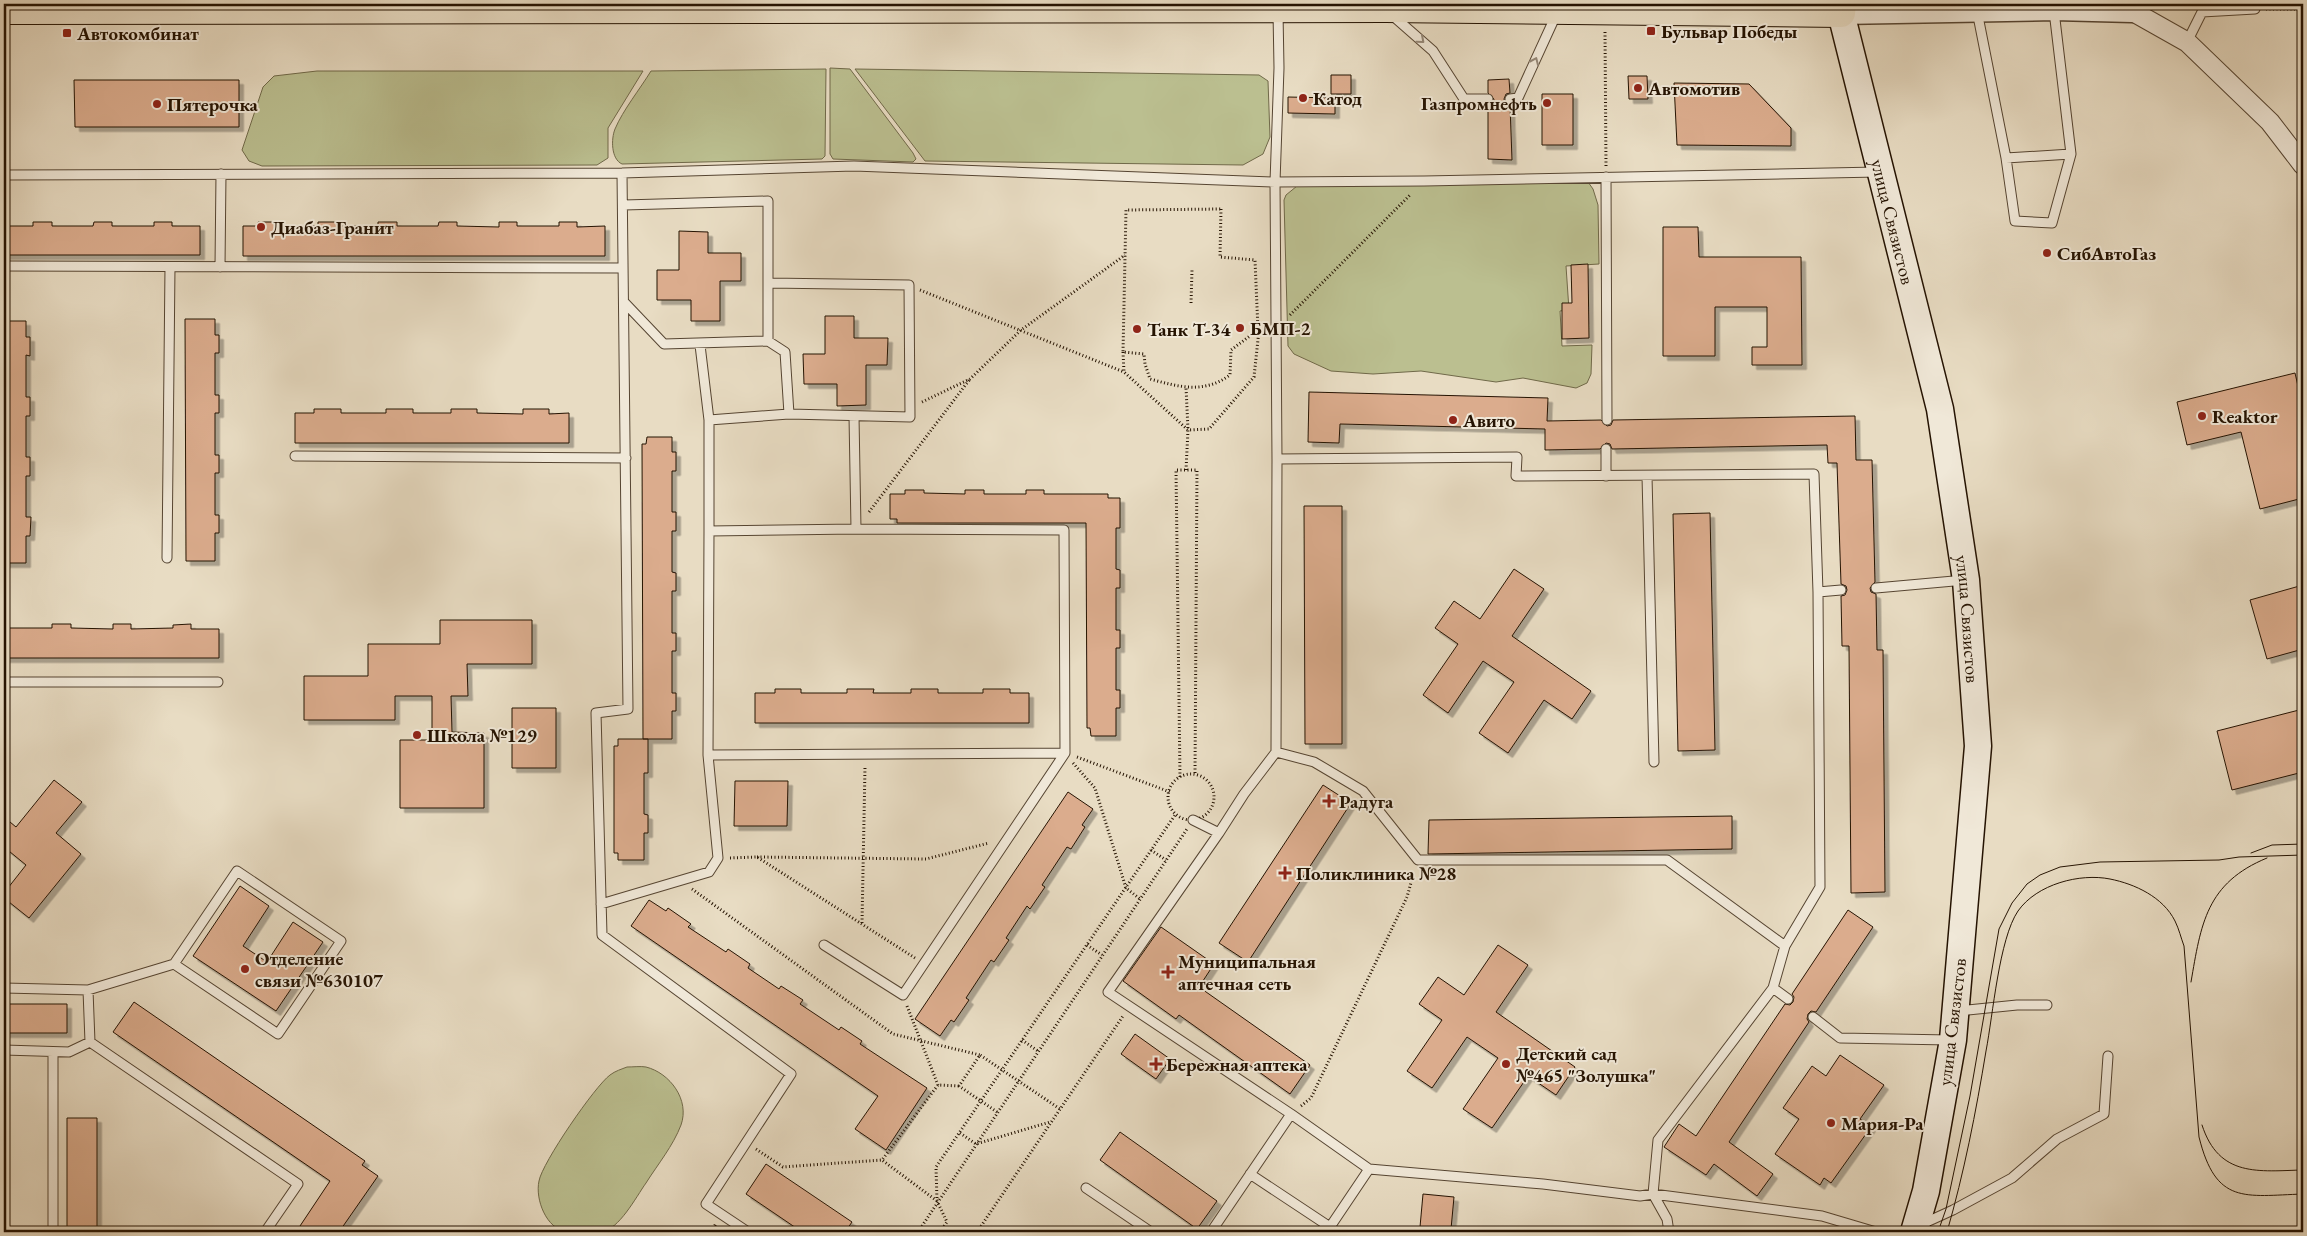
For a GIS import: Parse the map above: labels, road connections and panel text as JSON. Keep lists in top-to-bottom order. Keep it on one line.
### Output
{"streets":{"main road":["улица Связистов"]},"places":{"transit":["Бульвар Победы","Автокомбинат"],"other":["Автомотив","Катод","Газпромнефть","Пятерочка","Диабаз-Гранит","СибАвтоГаз","БМП-2","Танк Т-34","Reaktor","Авито","Школа №129","Отделение связи №630107","Детский сад №465 \"Золушка\"","Мария-Ра"],"health":["Радуга","Поликлиника №28","Муниципальная аптечная сеть","Бережная аптека"]}}
